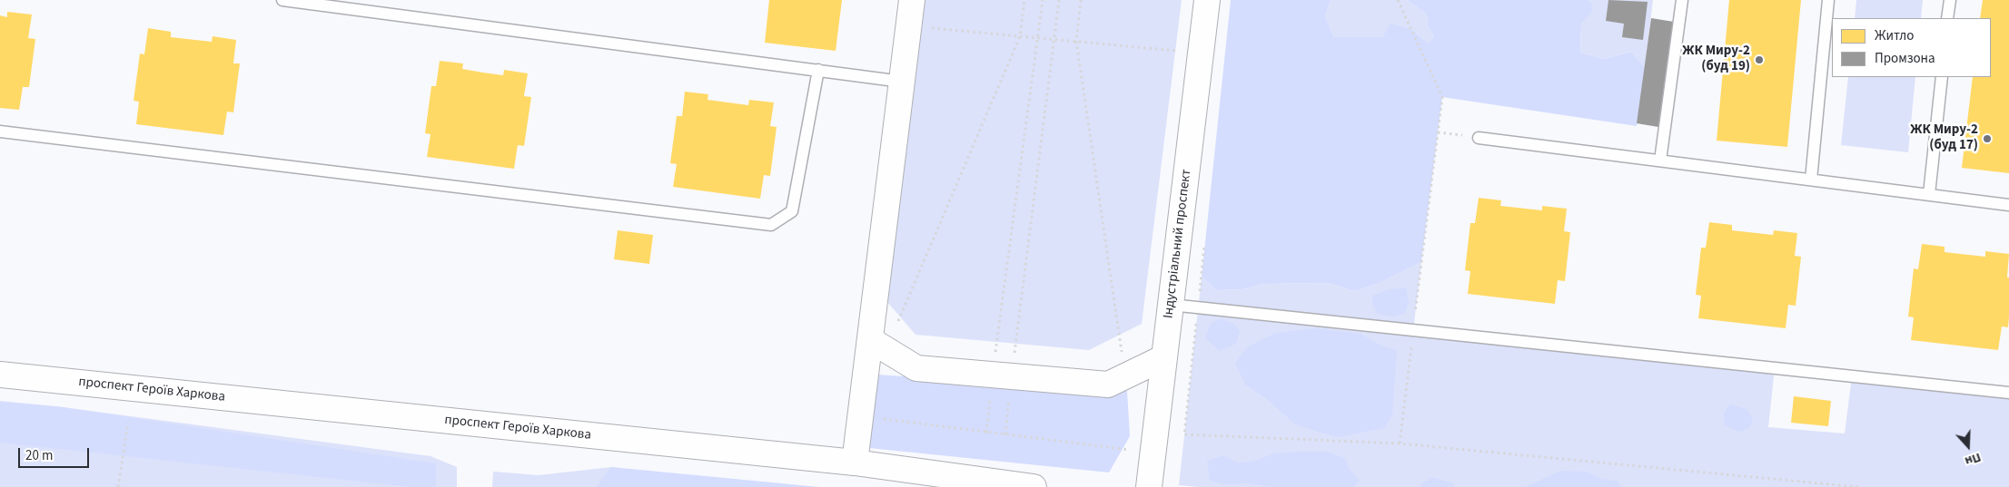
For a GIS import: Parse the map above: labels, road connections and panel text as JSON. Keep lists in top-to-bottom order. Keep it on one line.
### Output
{"streets":{"street":["Індустріальний проспект","проспект Героїв Харкова"]},"places":["ЖК Миру-2 (буд 19)","ЖК Миру-2 (буд 17)"],"legend":["Житло","Промзона"],"scale_bar":"20 m","north":"bottom"}
